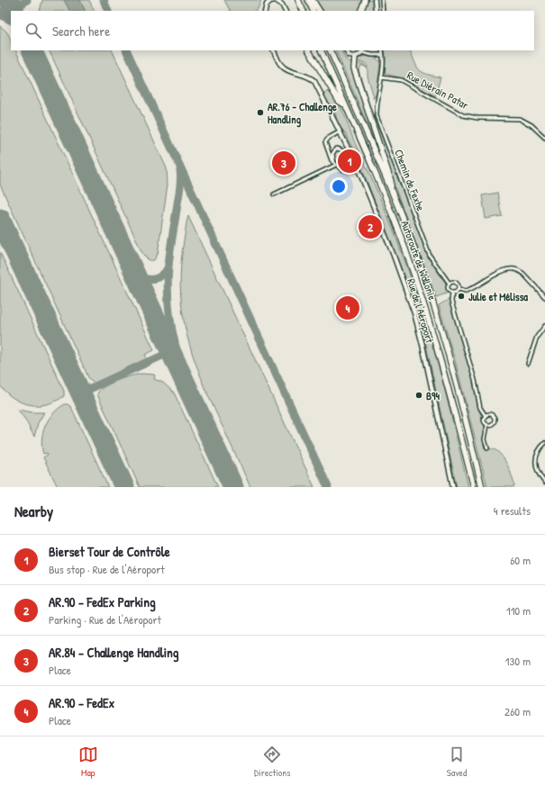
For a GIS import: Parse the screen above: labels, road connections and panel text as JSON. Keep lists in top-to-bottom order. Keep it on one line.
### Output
{"streets":{"highway":["Autoroute de Wallonie"],"street":["Rue Diérain Patar","Chemin de Fexhe","Rue de l'Aéroport"]},"crossings":[["Rue Diérain Patar","Chemin de Fexhe"]],"places":["AR.76 - Challenge Handling","Julie et Mélissa","B94"],"page":{"search":"Search here","pins":["1","3","2","4"],"heading":["Nearby","4 results"],"list":[{"mark":"1","name":"Bierset Tour de Contrôle","note":"Bus stop · Rue de l'Aéroport","value":"60 m"},{"mark":"2","name":"AR.90 - FedEx Parking","note":"Parking · Rue de l'Aéroport","value":"110 m"},{"mark":"3","name":"AR.84 - Challenge Handling","note":"Place","value":"130 m"},{"mark":"4","name":"AR.90 - FedEx","note":"Place","value":"260 m"}],"nav":["Map","Directions","Saved"]}}
